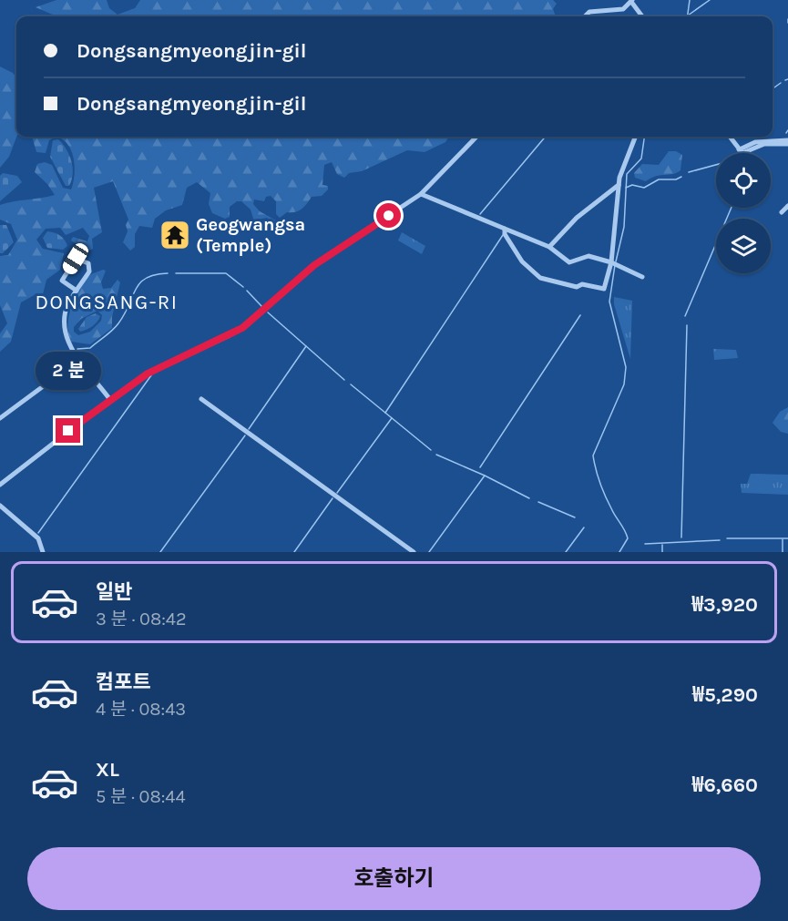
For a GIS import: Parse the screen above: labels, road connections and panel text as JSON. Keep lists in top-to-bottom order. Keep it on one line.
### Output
{"districts":["DONGSANG-RI"],"places":{"temple":["Geogwangsa (Temple)"]},"page":{"banner":["Dongsangmyeongjin-gil","Dongsangmyeongjin-gil"],"bubble":"2 분","list":[{"name":"일반","note":"3 분 · 08:42","value":"₩3,920"},{"name":"컴포트","note":"4 분 · 08:43","value":"₩5,290"},{"name":"XL","note":"5 분 · 08:44","value":"₩6,660"}],"buttons":"호출하기"}}
